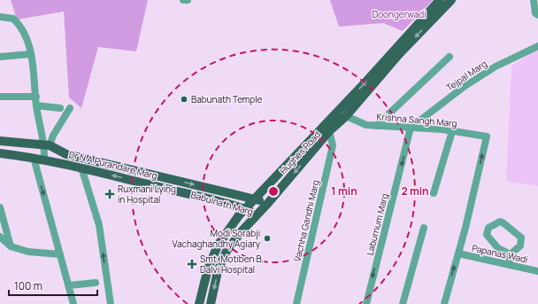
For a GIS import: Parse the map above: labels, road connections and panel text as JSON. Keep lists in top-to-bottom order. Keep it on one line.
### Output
{"streets":{"main road":["Hughes Road","Dr N A Purandare Marg","Babulnath Marg"],"street":["Tejpal Marg","Krishna Sangh Marg","Vachha Gandhi Marg","Laburnum Marg","Papanas Wadi"]},"crossings":[["Tejpal Marg","Krishna Sangh Marg"],["Tejpal Marg","Laburnum Marg"],["Krishna Sangh Marg","Laburnum Marg"],["Krishna Sangh Marg","Papanas Wadi"],["Hughes Road","Dr N A Purandare Marg"],["Hughes Road","Babulnath Marg"]],"one_way":["Dr N A Purandare Marg","Babulnath Marg"],"parks":["Doongerwadi"],"places":{"other":["Babunath Temple","Modi Sorabji Vachaghandhy Agiary"],"health":["Ruxmani Lying in Hospital","Smt. Motiben B. Dalvi Hospital"]},"scale_bar":"100 m","rings":["1 min","2 min"]}
